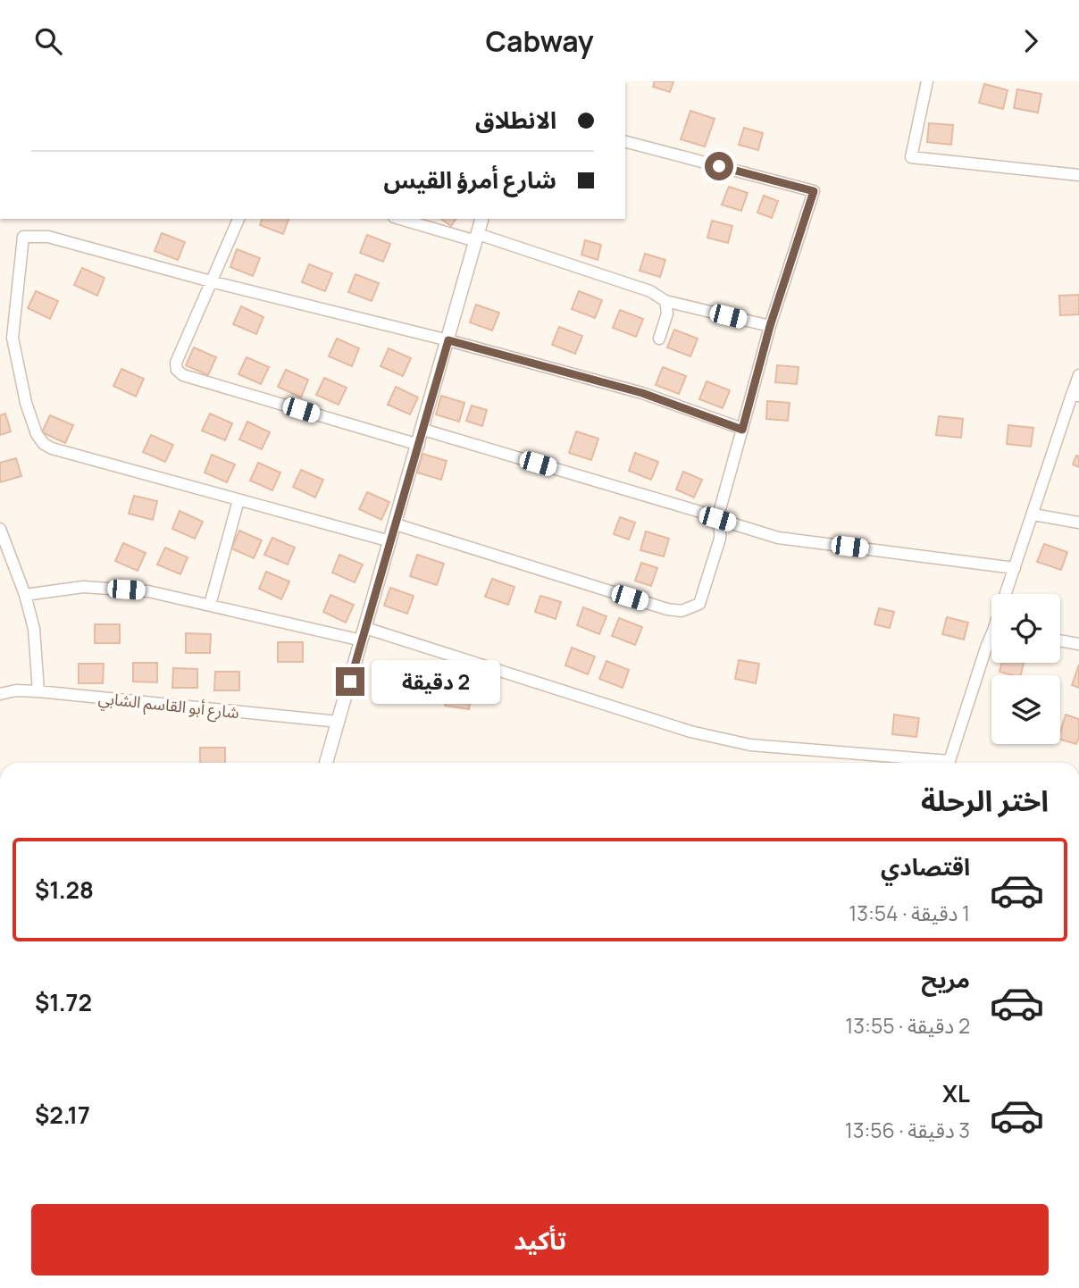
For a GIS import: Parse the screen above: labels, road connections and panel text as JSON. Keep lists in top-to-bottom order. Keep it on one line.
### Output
{"streets":{"street":["شارع أبو القاسم الشابي"]},"page":{"header":"Cabway","banner":["الانطلاق","شارع أمرؤ القيس"],"bubble":"2 دقيقة","heading":"اختر الرحلة","list":[{"name":"اقتصادي","note":"1 دقيقة · 13:54","value":"$1.28"},{"name":"مريح","note":"2 دقيقة · 13:55","value":"$1.72"},{"name":"XL","note":"3 دقيقة · 13:56","value":"$2.17"}],"buttons":"تأكيد"}}
